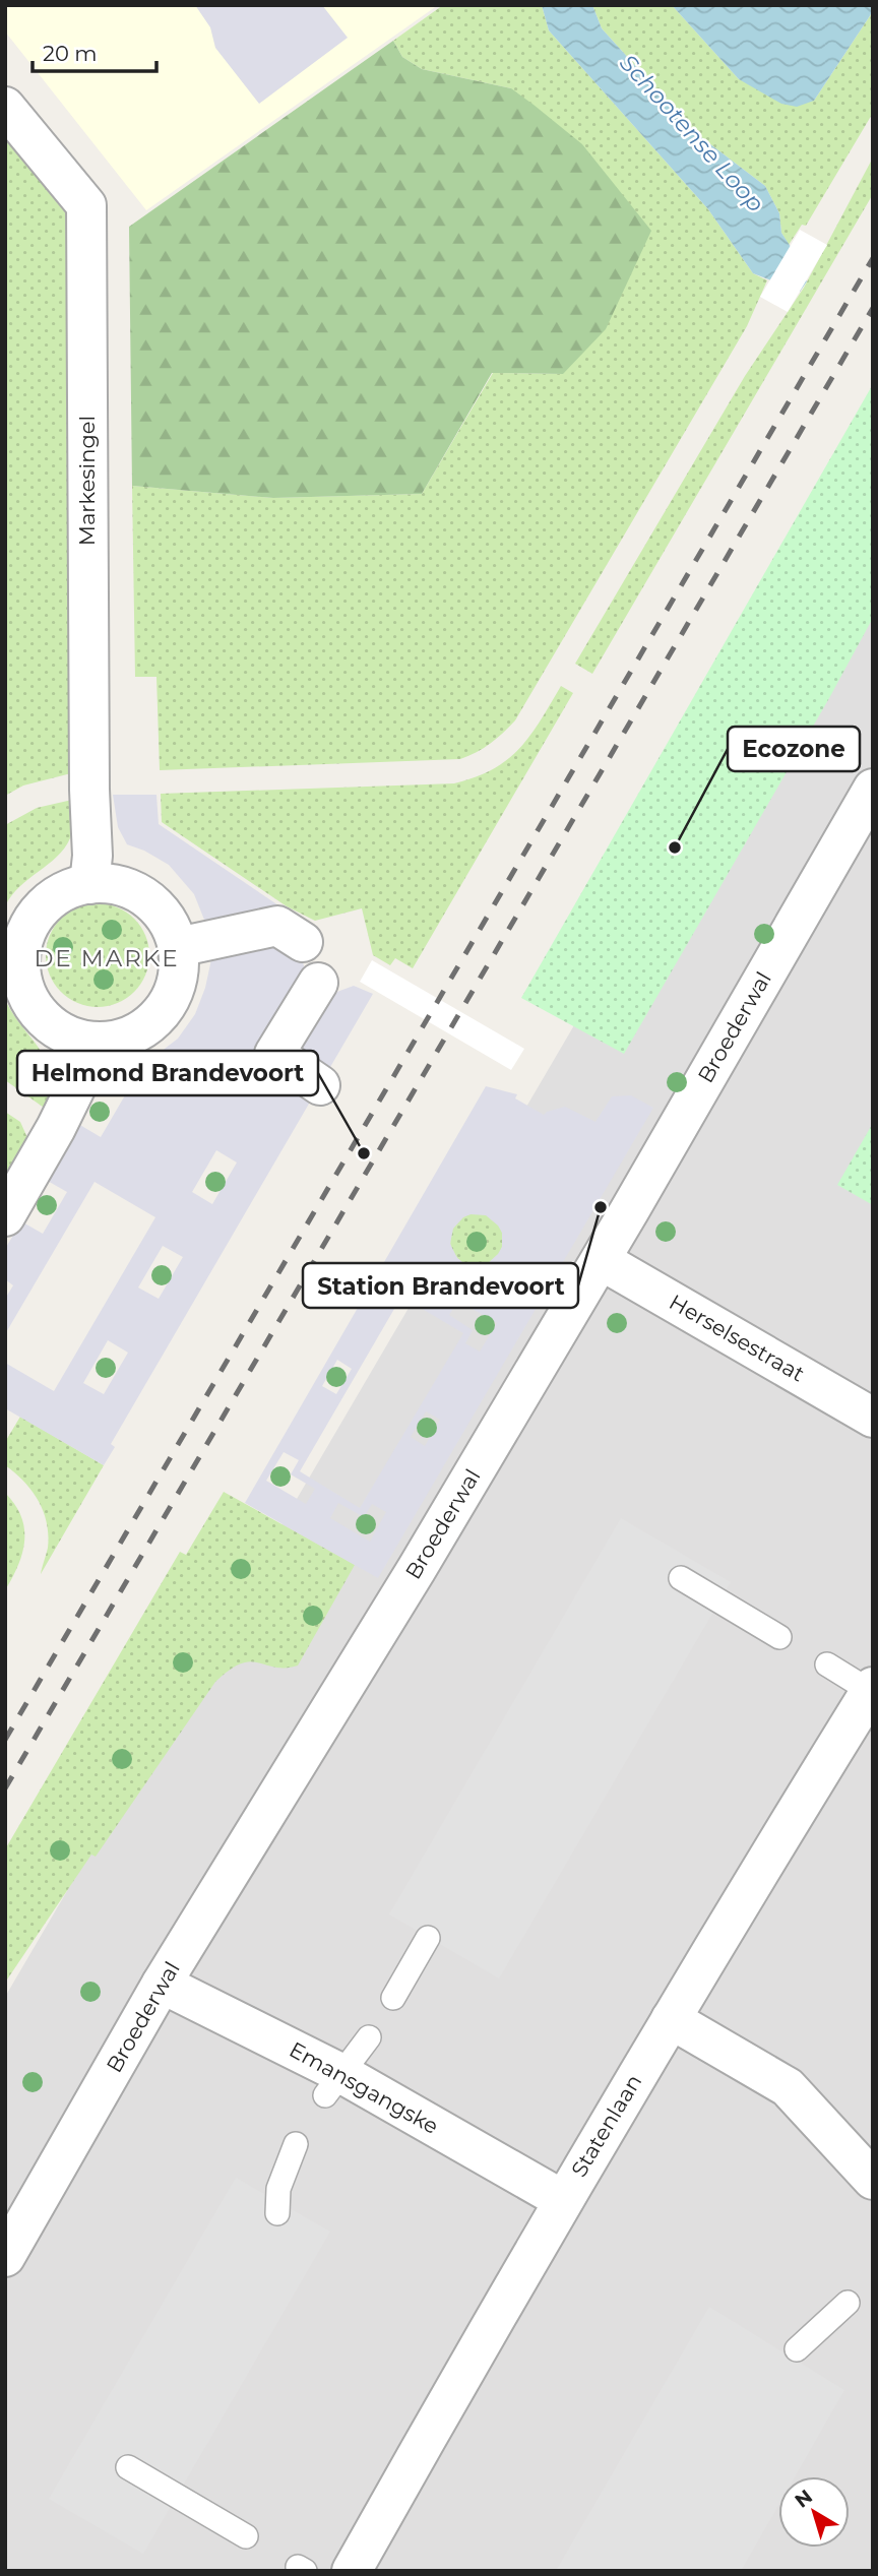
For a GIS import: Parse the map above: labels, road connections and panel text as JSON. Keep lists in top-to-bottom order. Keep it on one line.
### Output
{"streets":{"street":["Markesingel","Broederwal","Herselsestraat","Emansgangske","Statenlaan"]},"crossings":[["Broederwal","Herselsestraat"],["Broederwal","Emansgangske"],["Emansgangske","Statenlaan"]],"districts":["DE MARKE"],"water":["Schootense Loop"],"places":["Ecozone","Helmond Brandevoort","Station Brandevoort"],"scale_bar":"20 m","north":"top left"}
